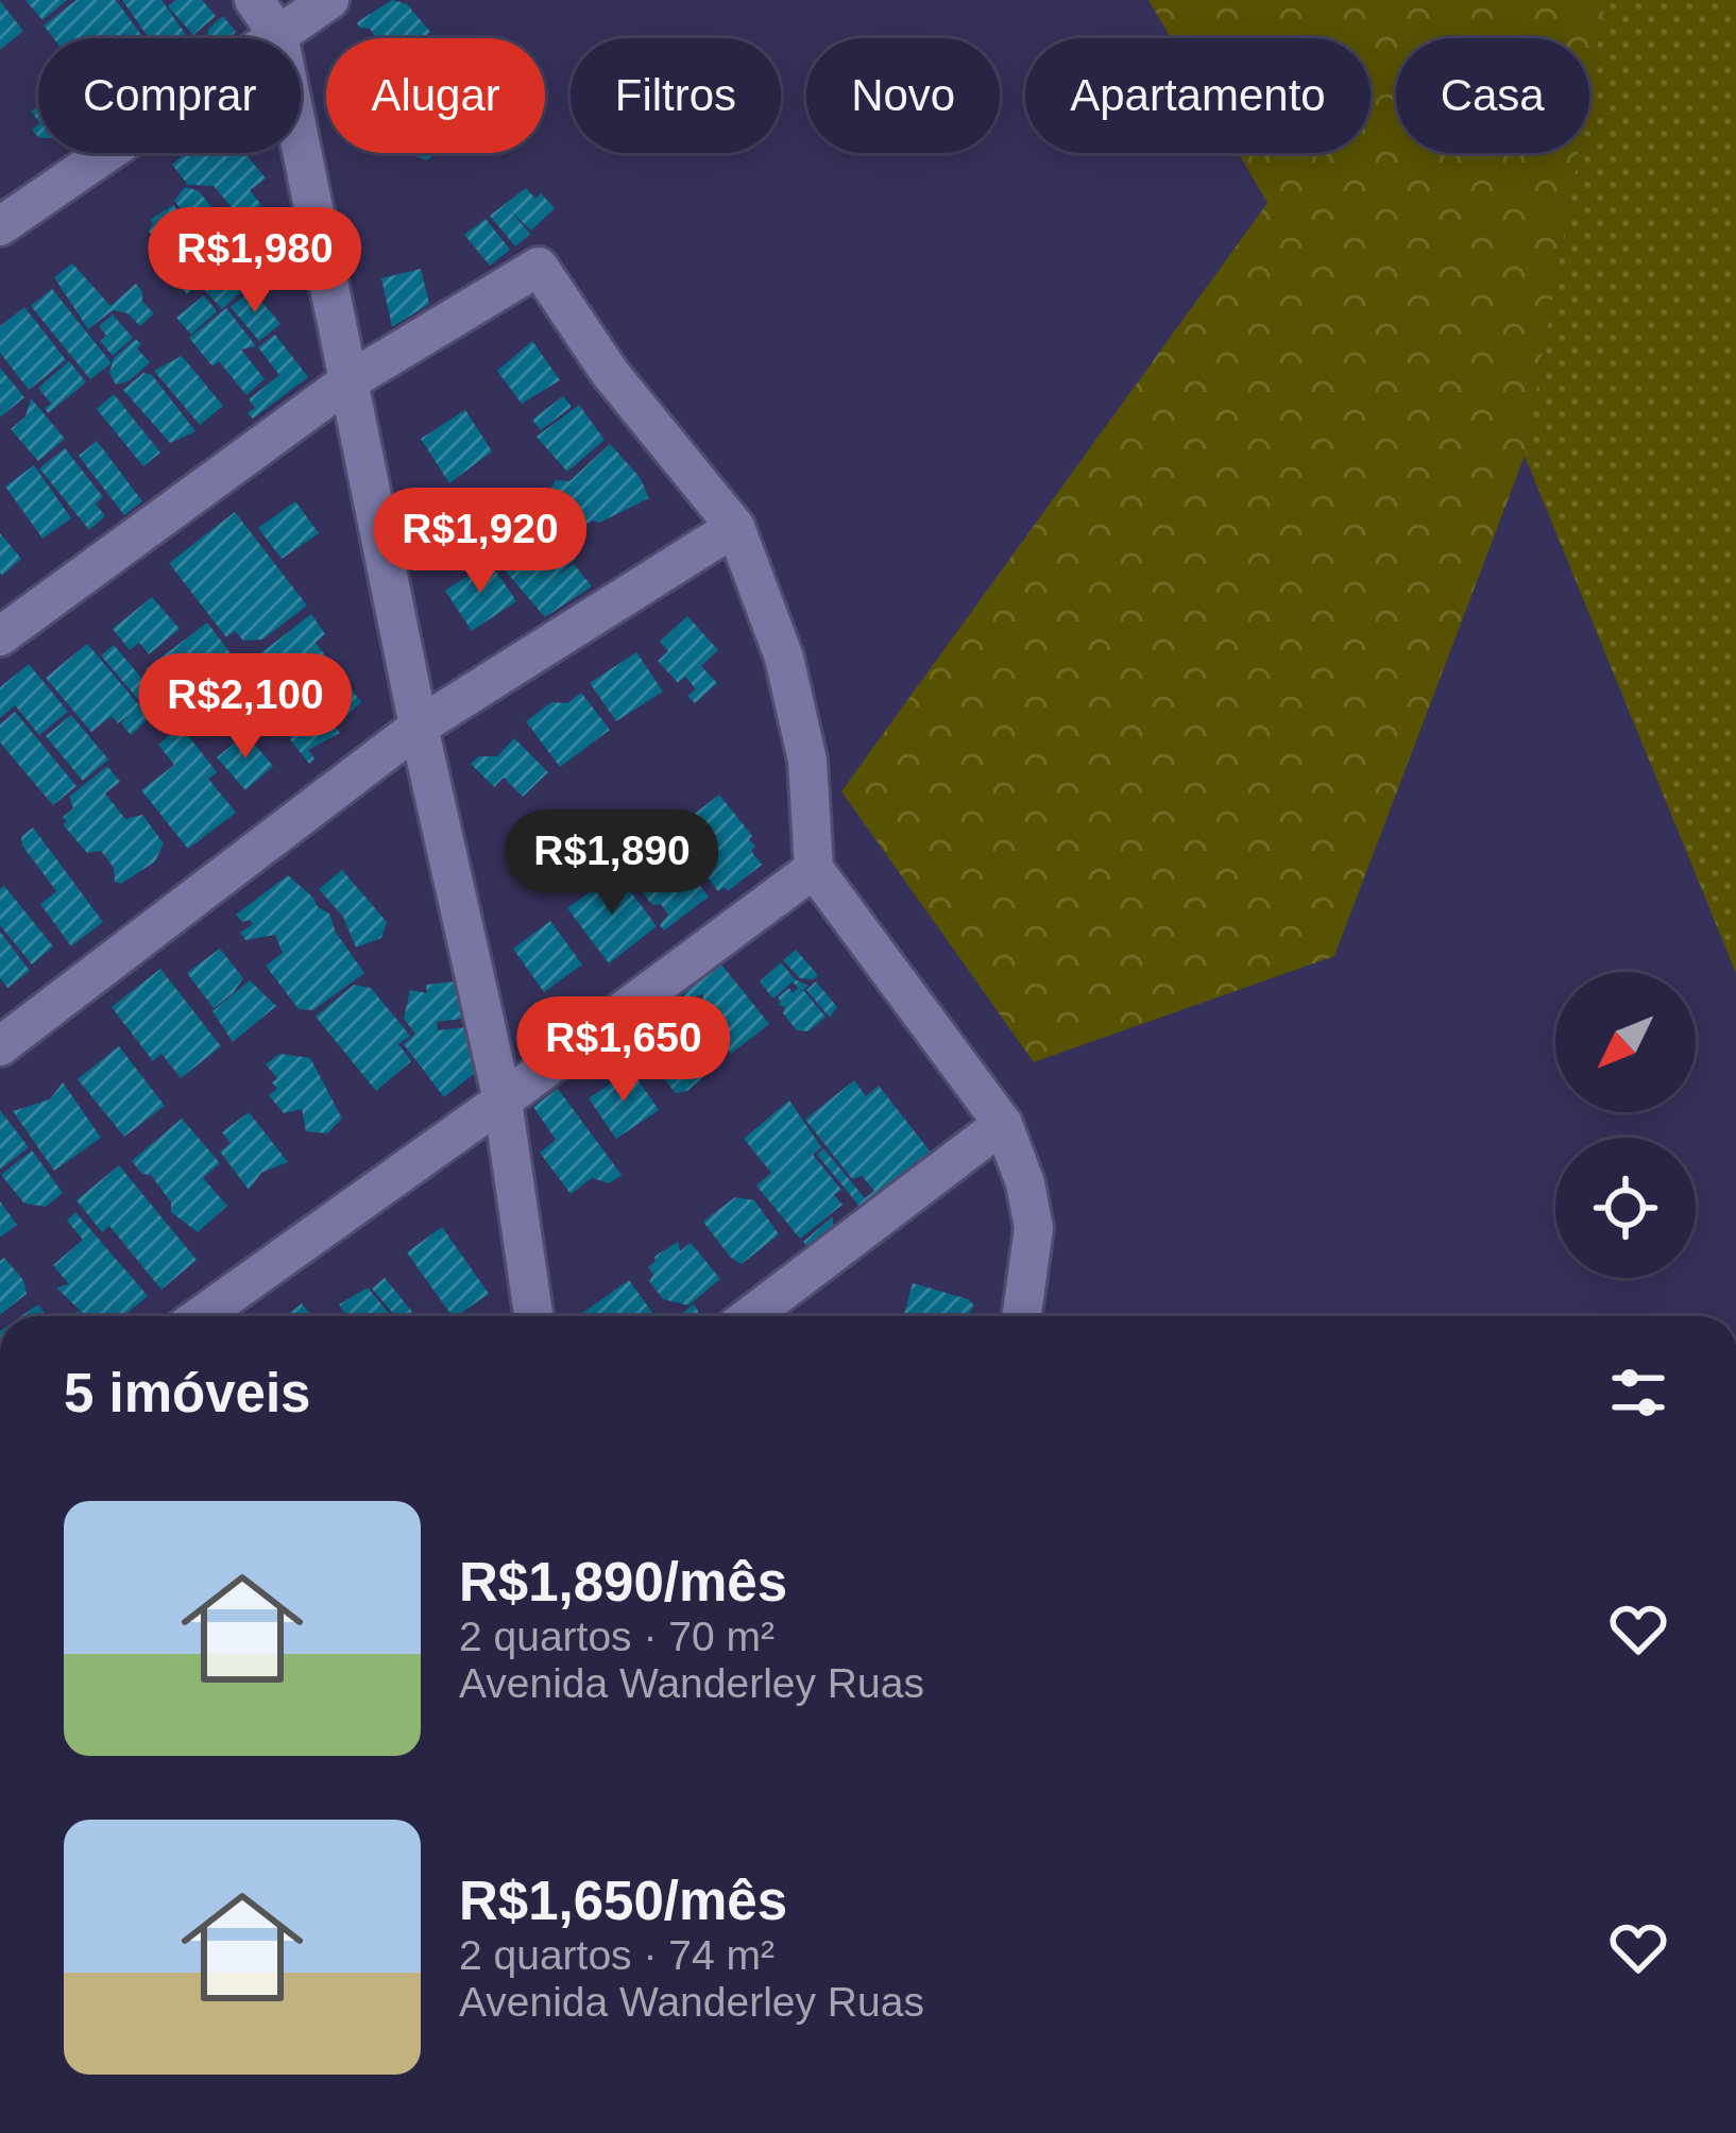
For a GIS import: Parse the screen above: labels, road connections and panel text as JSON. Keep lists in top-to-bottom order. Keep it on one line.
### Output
{"north":"bottom left","page":{"chip":["Comprar","Alugar","Filtros","Novo","Apartamento","Casa"],"price":["R$1,980","R$1,920","R$2,100","R$1,890","R$1,650"],"heading":"5 imóveis","list":[{"name":"R$1,890/mês","note":"2 quartos · 70 m² · Avenida Wanderley Ruas"},{"name":"R$1,650/mês","note":"2 quartos · 74 m² · Avenida Wanderley Ruas"}]}}
